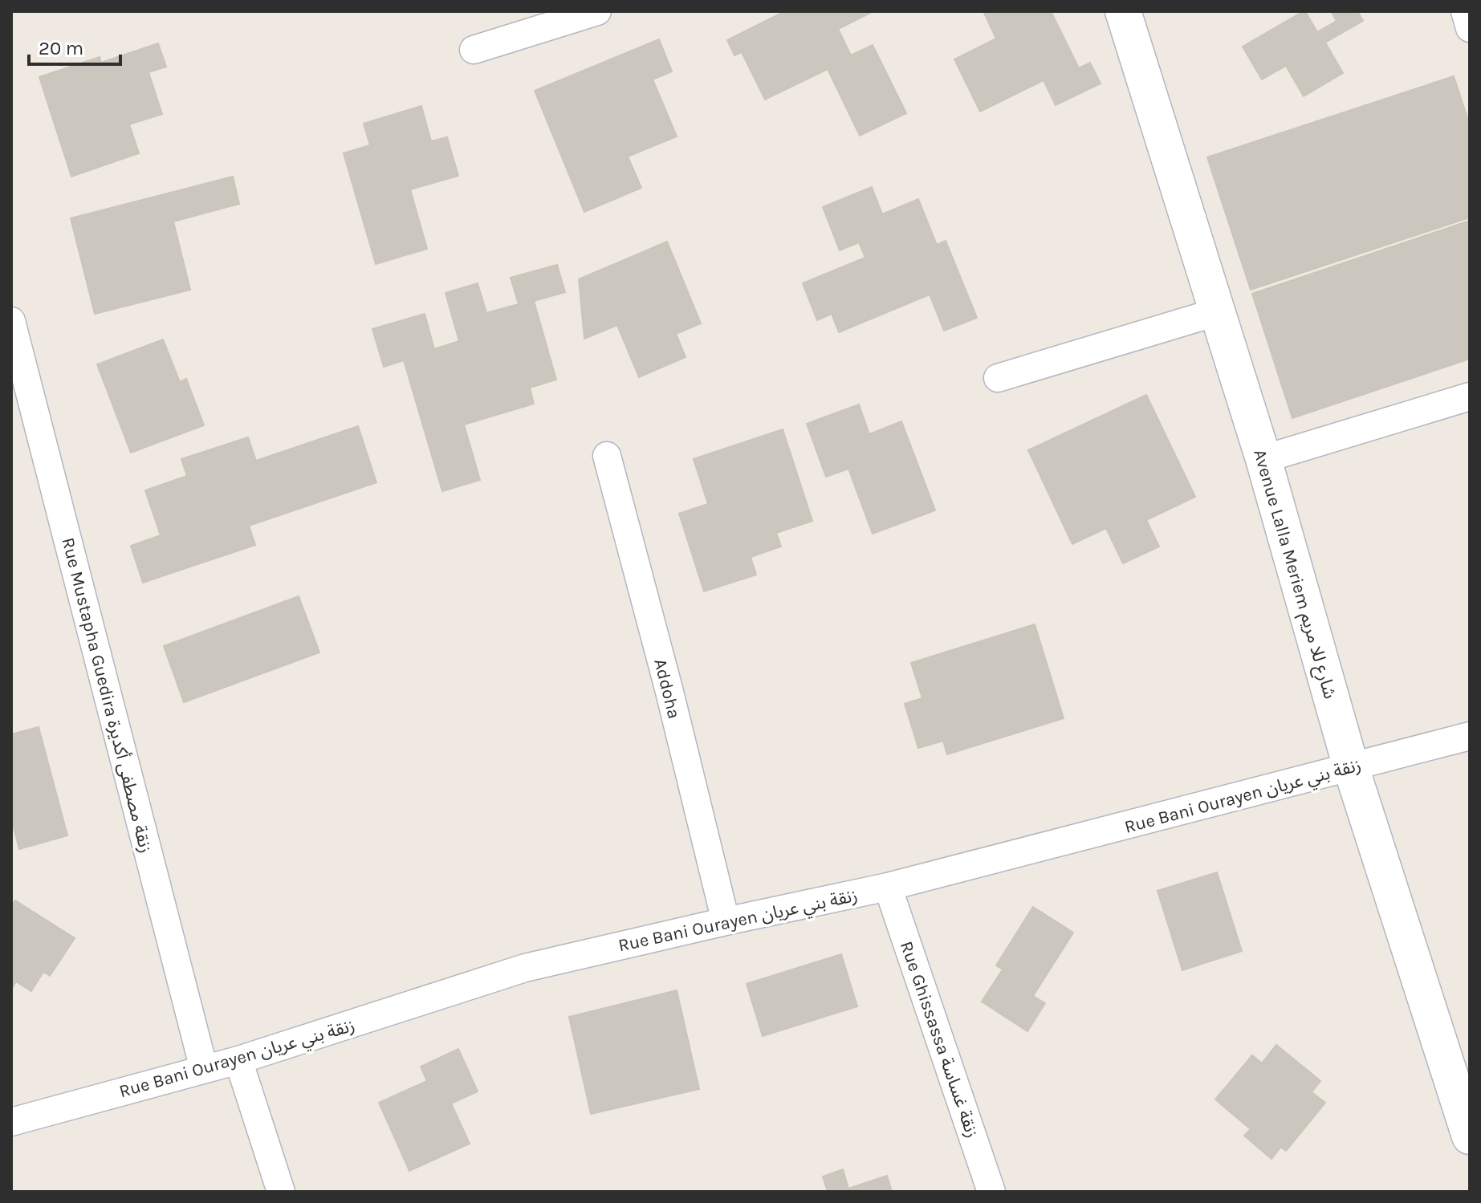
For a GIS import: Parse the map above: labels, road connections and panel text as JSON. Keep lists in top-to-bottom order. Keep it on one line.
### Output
{"streets":{"street":["Avenue Lalla Meriem شارع للا مريم","Addoha","Rue Mustapha Guedira زنقة مصطفى أكديرة","Rue Bani Ourayen زنقة بني عريان","Rue Ghissassa زنقة غساسة"]},"crossings":[["Avenue Lalla Meriem شارع للا مريم","Rue Bani Ourayen زنقة بني عريان"],["Addoha","Rue Bani Ourayen زنقة بني عريان"],["Rue Mustapha Guedira زنقة مصطفى أكديرة","Rue Bani Ourayen زنقة بني عريان"],["Rue Bani Ourayen زنقة بني عريان","Rue Ghissassa زنقة غساسة"]],"scale_bar":"20 m"}
